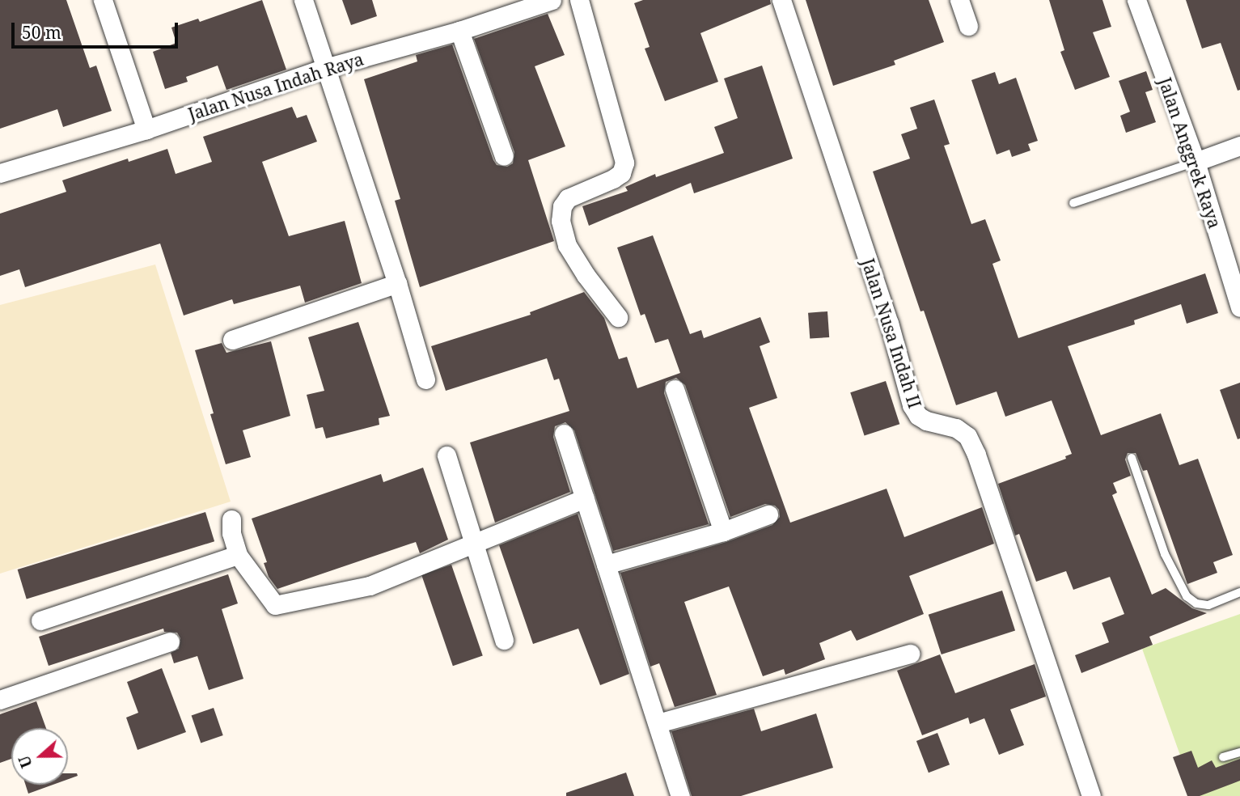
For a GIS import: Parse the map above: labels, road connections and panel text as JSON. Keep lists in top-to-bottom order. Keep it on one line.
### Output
{"streets":{"street":["Jalan Nusa Indah Raya","Jalan Anggrek Raya","Jalan Nusa Indah II"]},"scale_bar":"50 m","north":"left"}
